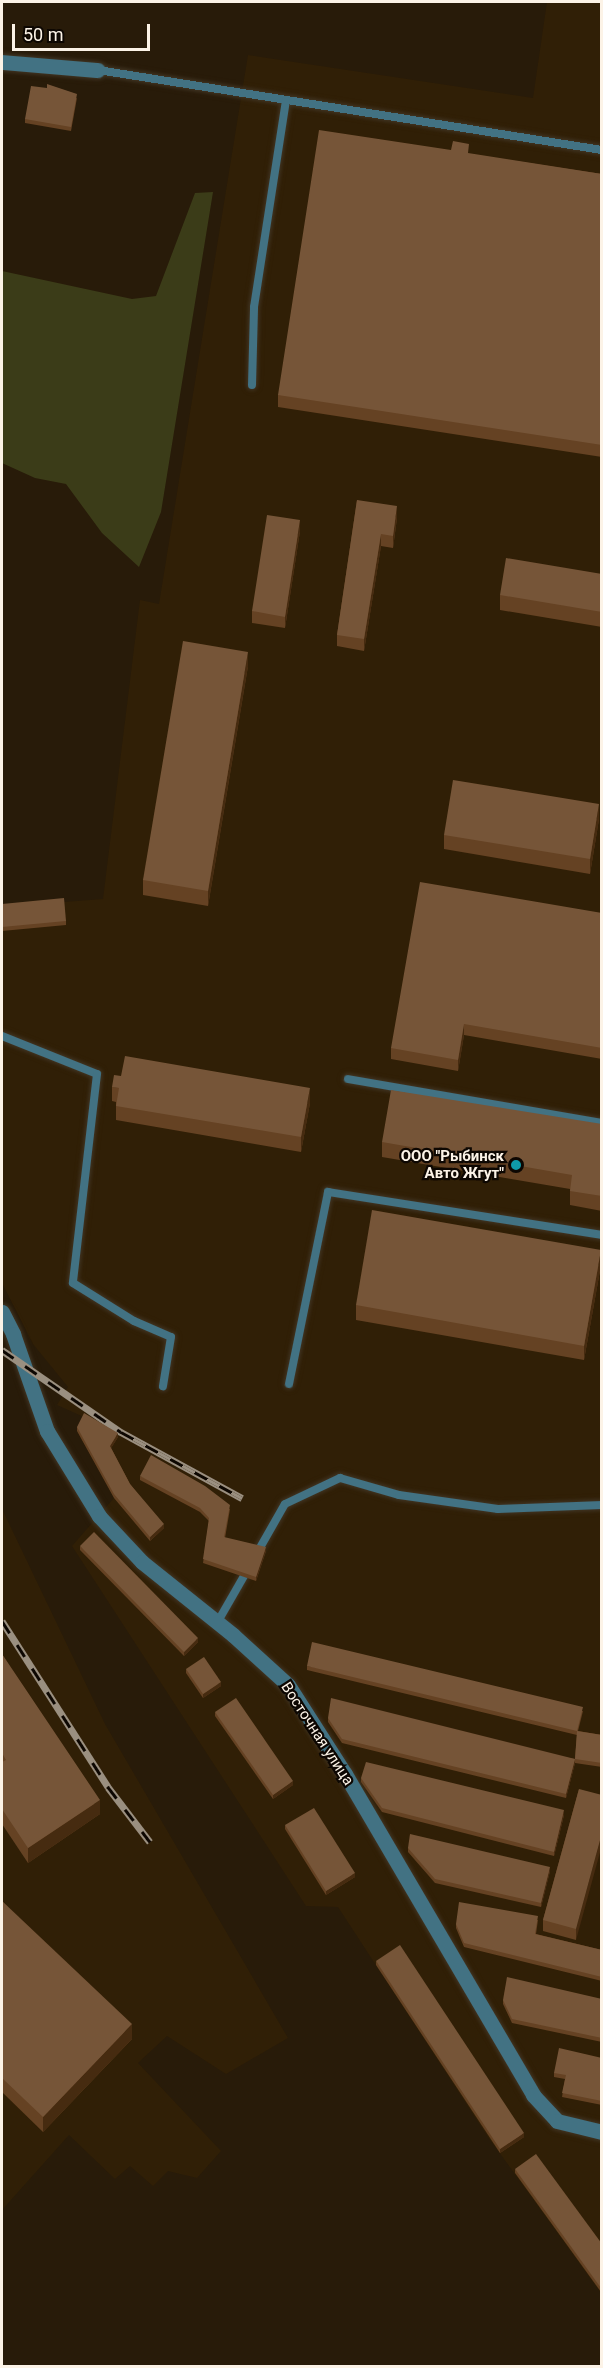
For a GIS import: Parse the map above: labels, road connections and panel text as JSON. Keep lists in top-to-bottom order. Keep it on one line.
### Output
{"streets":{"street":["Восточная улица"]},"places":["ООО \"Рыбинск Авто Жгут\""],"scale_bar":"50 m"}
